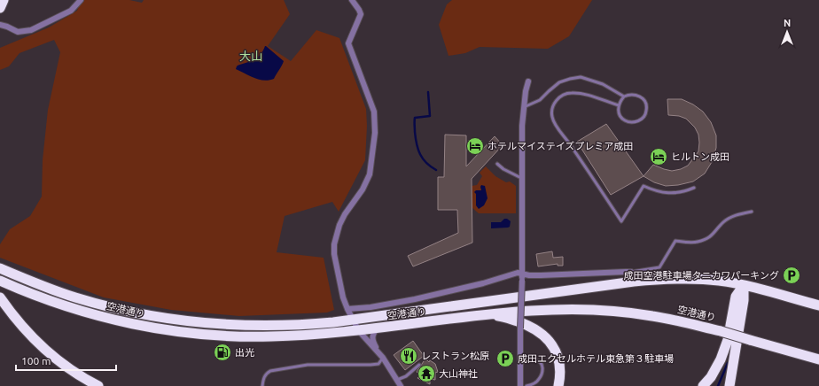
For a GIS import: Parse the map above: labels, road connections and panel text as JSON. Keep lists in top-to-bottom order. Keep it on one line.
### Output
{"streets":{"highway":["空港通り"]},"districts":["大山"],"places":{"hotel":["ホテルマイステイズプレミア成田","ヒルトン成田"],"parking":["成田空港駐車場タニカワパーキング","成田エクセルホテル東急第３駐車場"],"fuel station":["出光"],"restaurant":["レストラン松原"],"temple":["大山神社"]},"scale_bar":"100 m","north":"top"}
